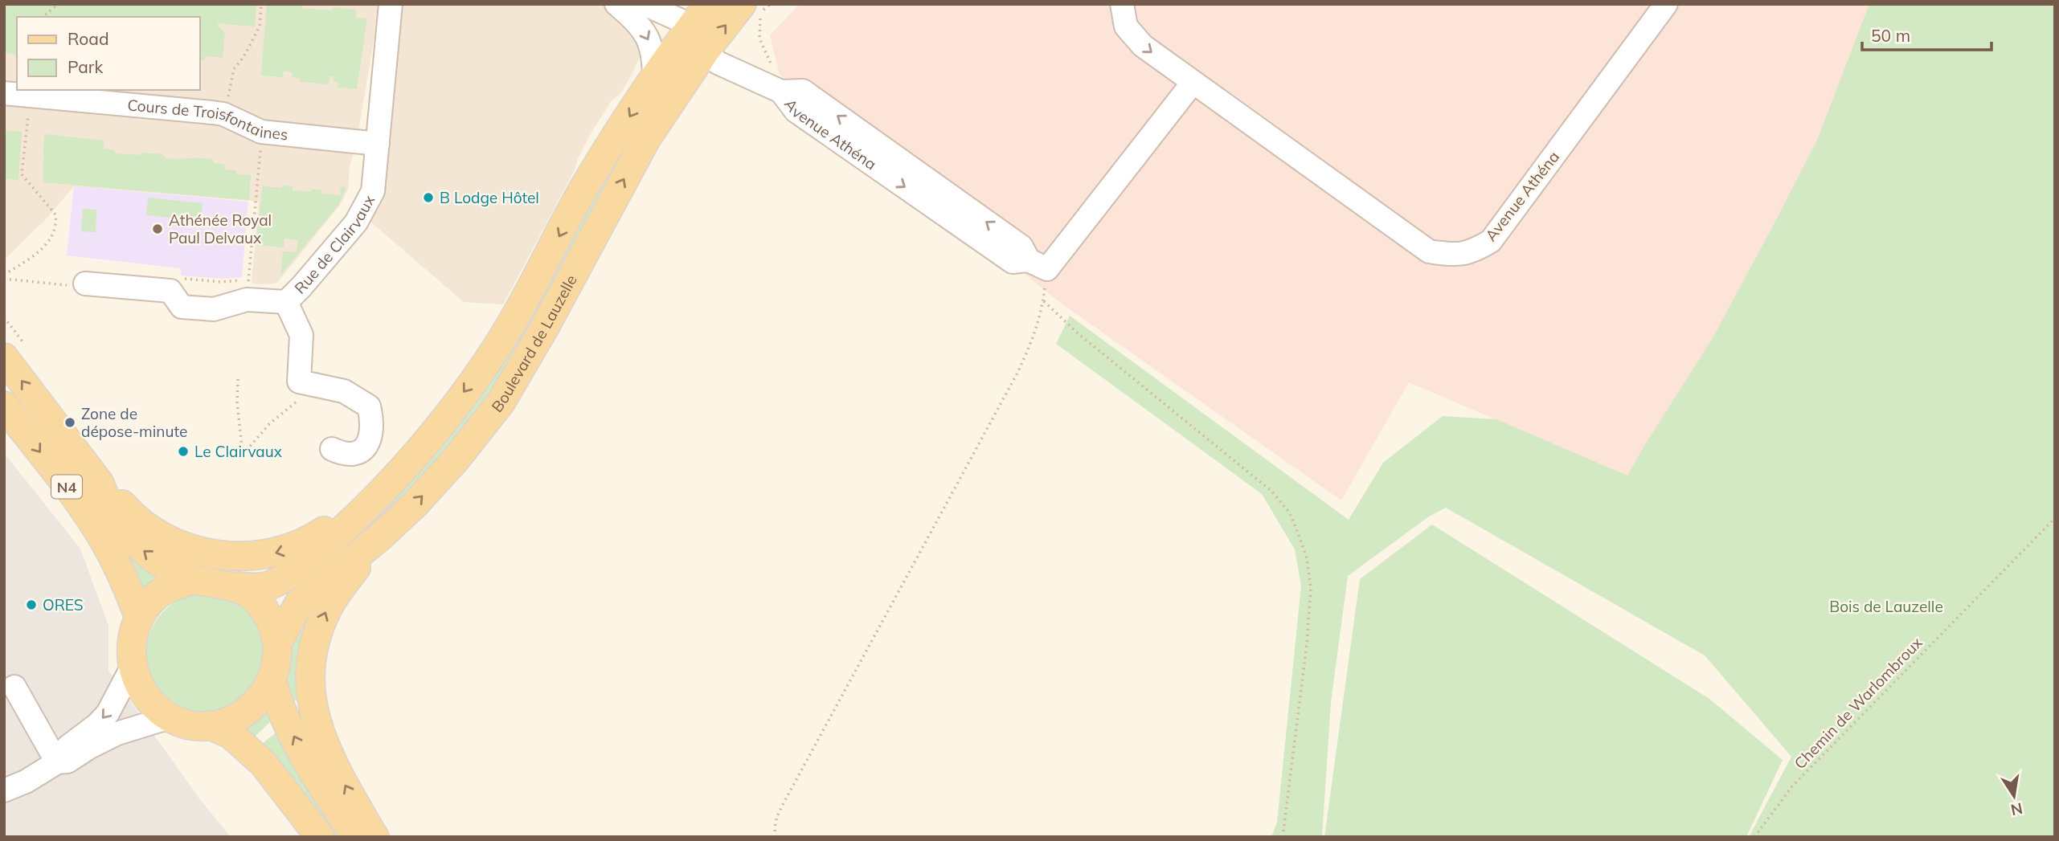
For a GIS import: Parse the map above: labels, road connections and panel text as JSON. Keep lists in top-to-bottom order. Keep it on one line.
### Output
{"streets":{"main road":["Boulevard de Lauzelle","N4"],"street":["Cours de Troisfontaines","Avenue Athéna","Rue de Clairvaux"],"path":["Chemin de Warlombroux"]},"crossings":[["Cours de Troisfontaines","Rue de Clairvaux"],["Boulevard de Lauzelle","N4"]],"parks":["Bois de Lauzelle"],"places":["B Lodge Hôtel","Athénée Royal Paul Delvaux","Zone de dépose-minute","Le Clairvaux","ORES"],"legend":["Road","Park"],"scale_bar":"50 m","north":"bottom"}
